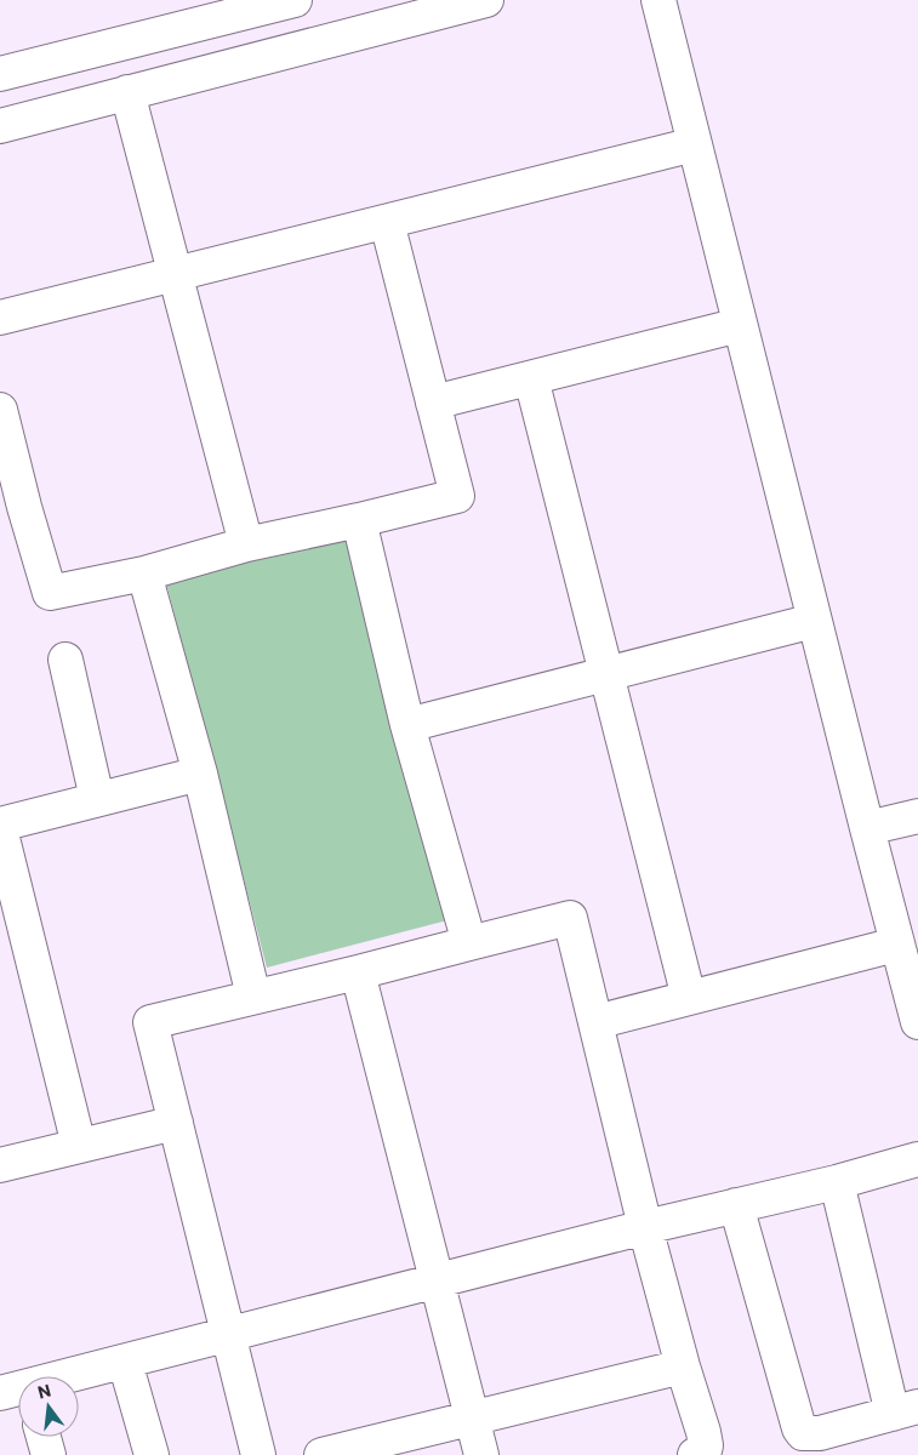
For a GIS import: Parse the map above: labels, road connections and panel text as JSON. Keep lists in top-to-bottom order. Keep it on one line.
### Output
{"north":"top"}
